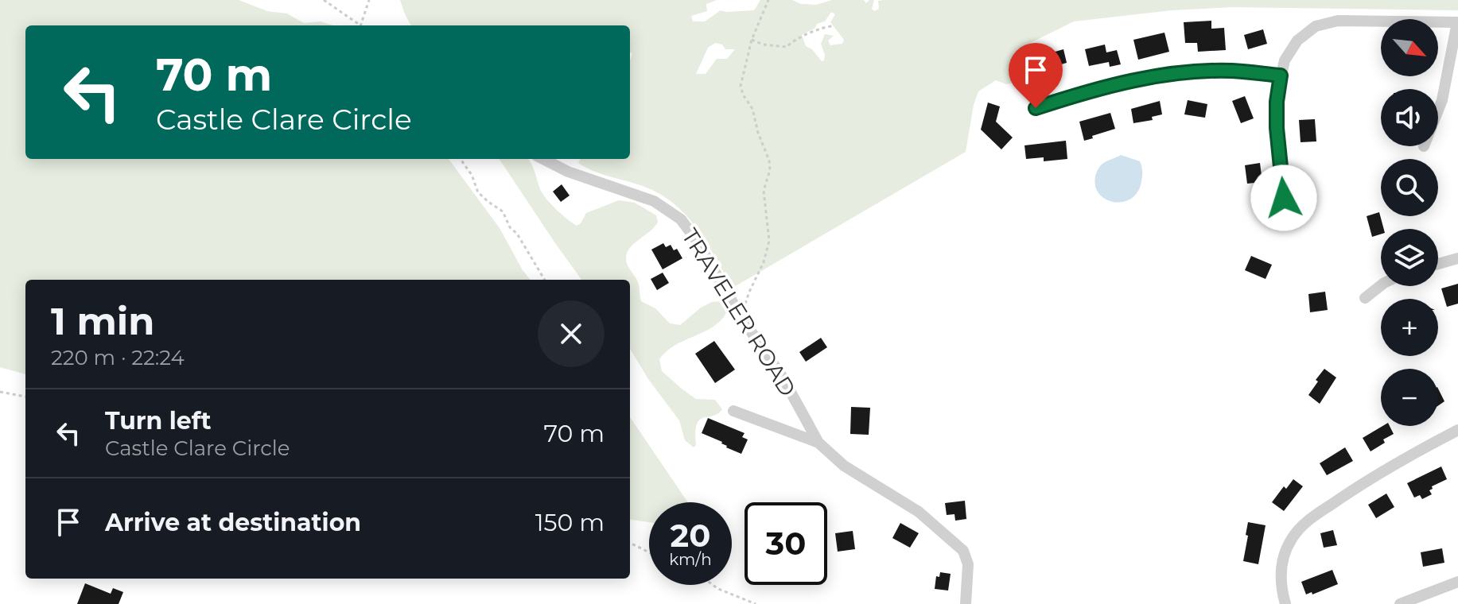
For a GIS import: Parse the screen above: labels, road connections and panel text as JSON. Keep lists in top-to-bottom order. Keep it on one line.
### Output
{"streets":{"street":["TRAVELER ROAD"]},"north":"bottom right","page":{"map_buttons":["+","−"],"turn":["70 m","Castle Clare Circle"],"heading":["1 min","220 m · 22:24"],"list":[{"name":"Turn left","note":"Castle Clare Circle","value":"70 m"},{"name":"Arrive at destination","value":"150 m"}],"speed":"20 km/h","limit":"30"}}
